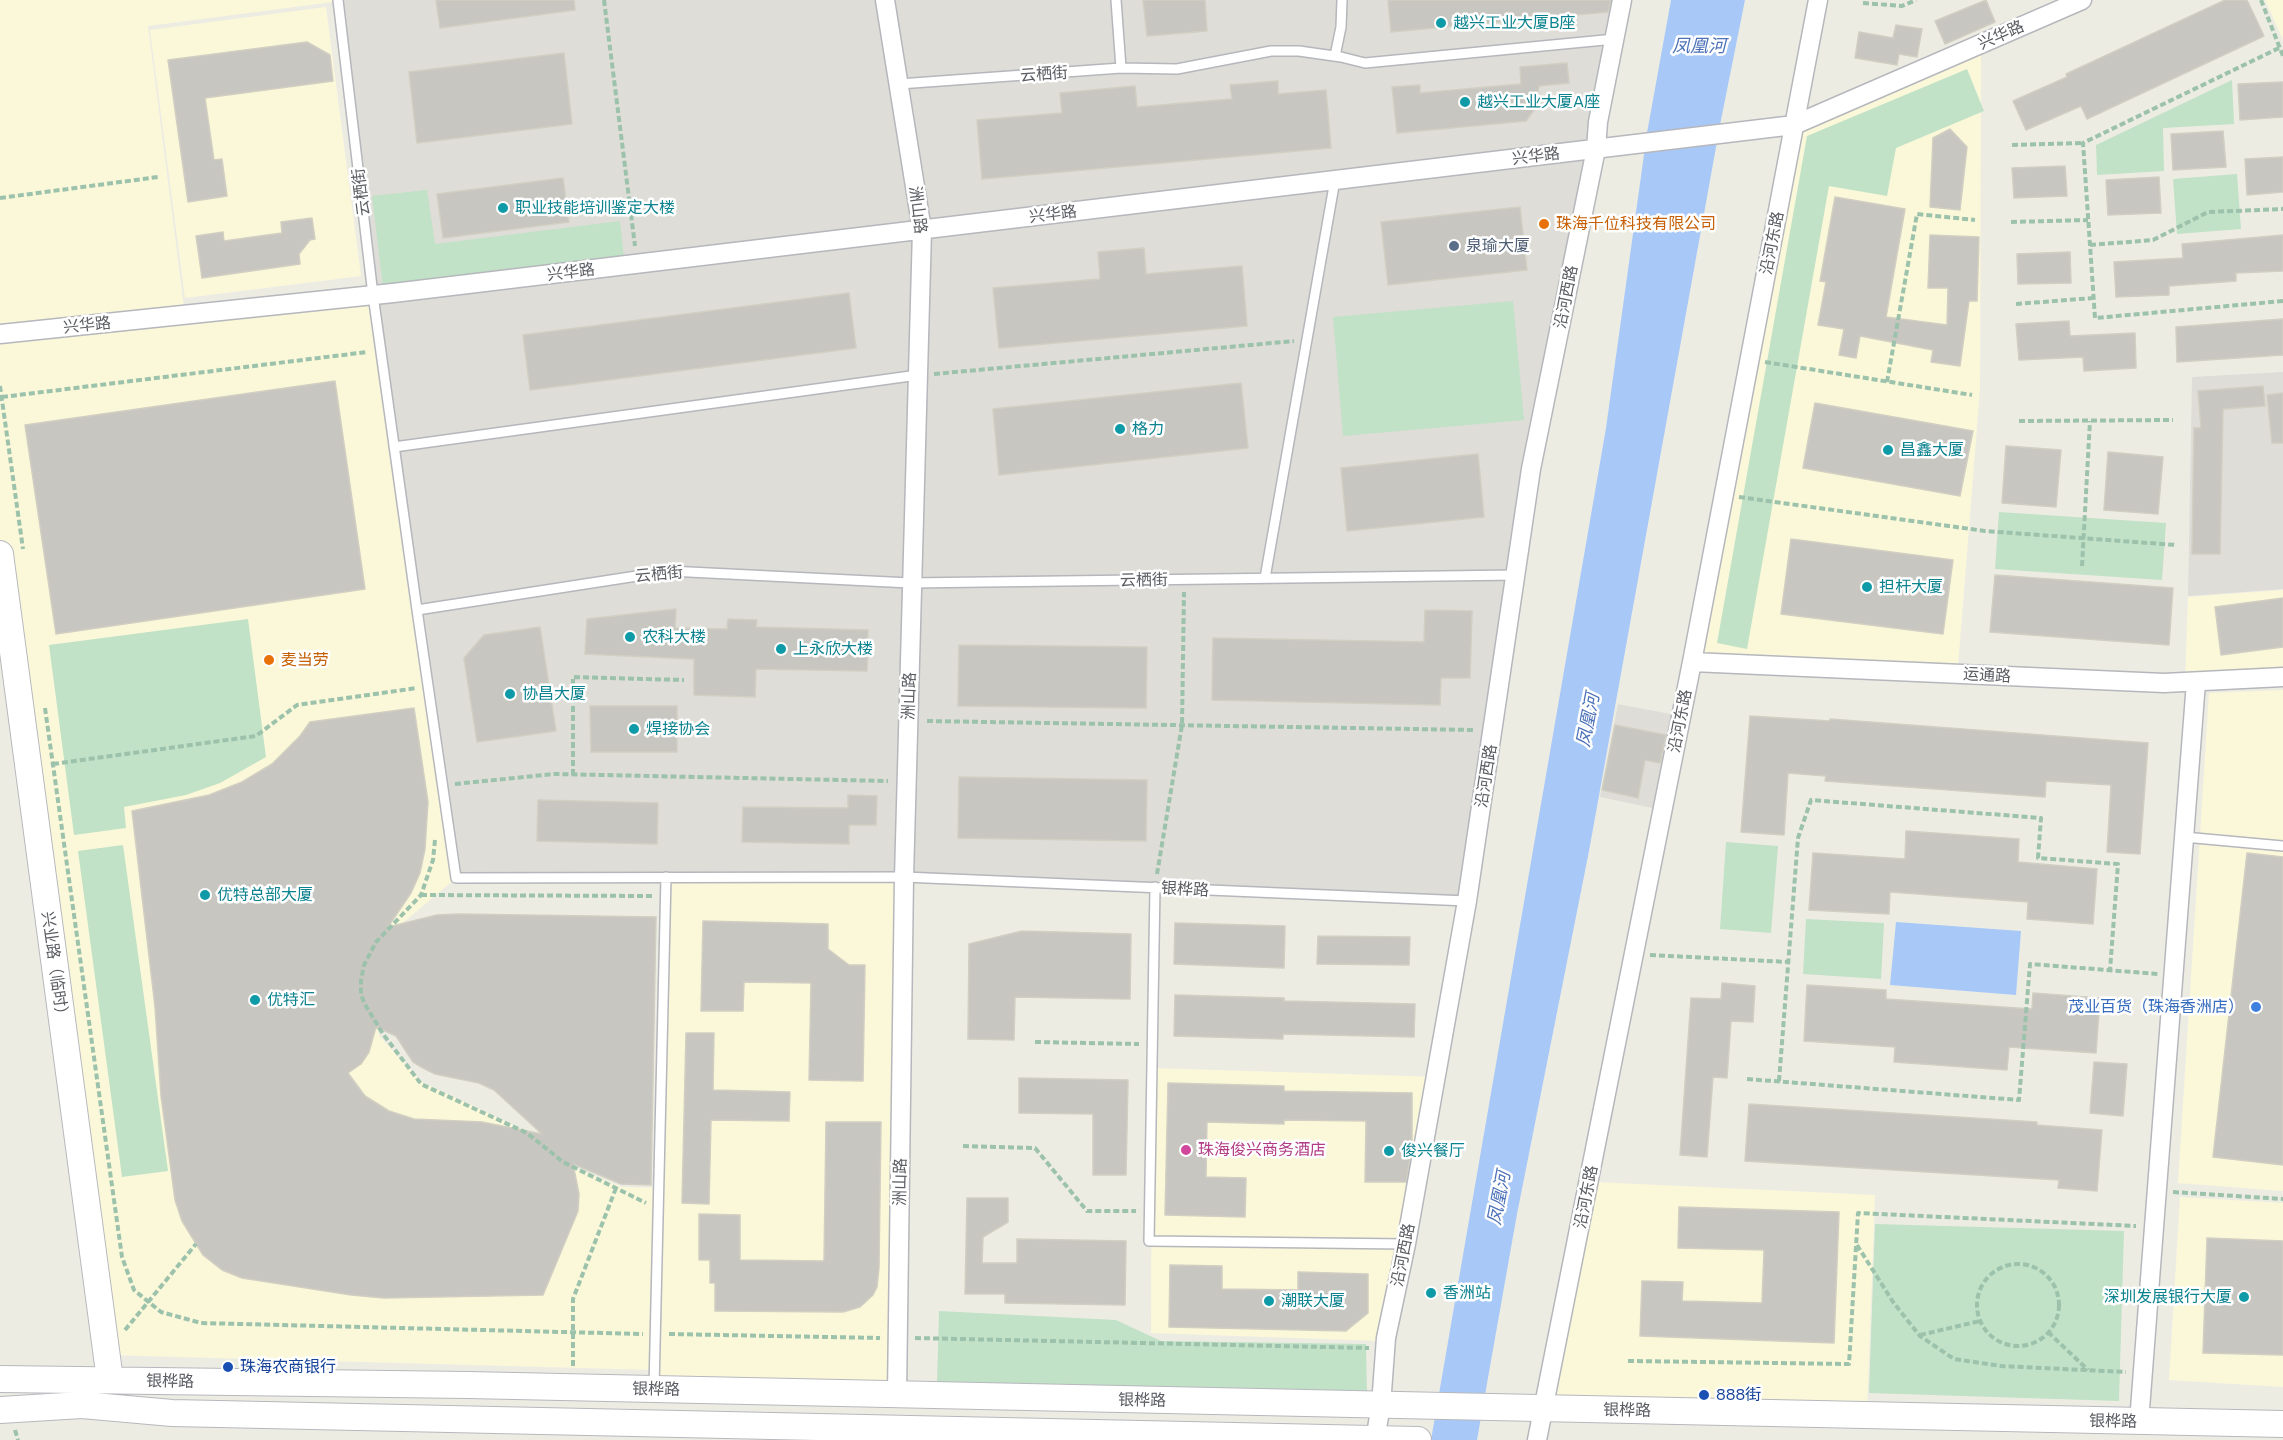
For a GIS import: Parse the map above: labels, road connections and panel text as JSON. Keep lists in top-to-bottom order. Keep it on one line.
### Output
{"streets":{"main road":["银桦路","兴业路（临时）"],"street":["兴华路","洲山路","沿河东路","沿河西路","运通路"],"lane":["云栖街"]},"crossings":[["兴华路","云栖街"],["兴华路","洲山路"],["兴华路","沿河东路"],["兴华路","沿河西路"],["云栖街","洲山路"],["云栖街","沿河西路"],["洲山路","银桦路"],["沿河东路","运通路"],["沿河东路","银桦路"],["沿河西路","银桦路"],["银桦路","兴业路（临时）"]],"water":["凤凰河"],"places":["越兴工业大厦B座","越兴工业大厦A座","职业技能培训鉴定大楼","珠海千位科技有限公司","泉瑜大厦","格力","昌鑫大厦","担杆大厦","农科大楼","上永欣大楼","麦当劳","协昌大厦","焊接协会","优特总部大厦","优特汇","茂业百货（珠海香洲店）","珠海俊兴商务酒店","俊兴餐厅","香洲站","深圳发展银行大厦","潮联大厦","珠海农商银行","888街"]}
